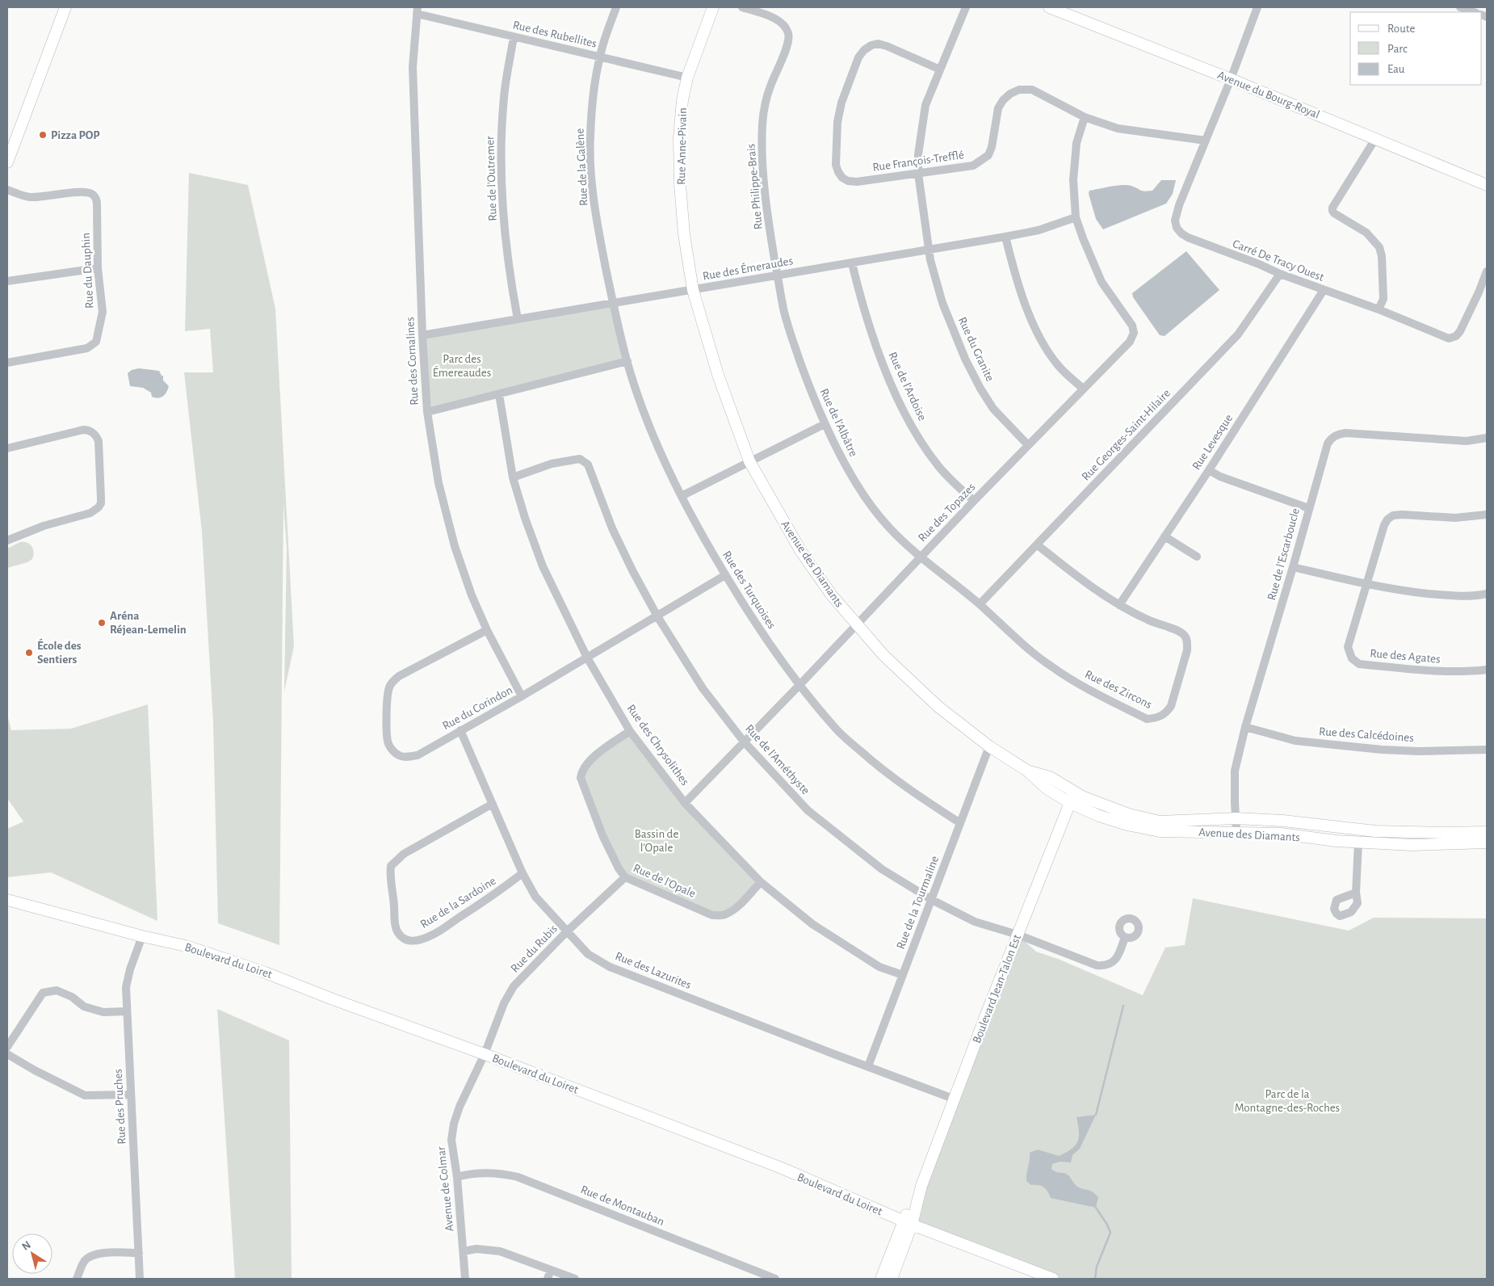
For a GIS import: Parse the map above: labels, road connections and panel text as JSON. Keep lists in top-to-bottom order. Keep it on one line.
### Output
{"streets":{"street":["Rue des Rubellites","Avenue du Bourg-Royal","Rue Anne-Pivain","Rue François-Trefflé","Rue de la Galène","Rue de l'Outremer","Rue Philippe-Brais","Carré De Tracy Ouest","Rue des Émeraudes","Rue du Dauphin","Rue du Granite","Rue des Cornalines","Rue de l'Ardoise","Rue de l'Albâtre","Rue Georges-Saint-Hilaire","Rue Levesque","Rue des Topazes","Rue de l'Escarboucle","Avenue des Diamants","Rue des Turquoises","Rue des Agates","Rue des Zircons","Rue du Corindon","Rue des Calcédoines","Rue des Chrysolithes","Rue de l'Améthyste","Rue de l'Opale","Rue de la Sardoine","Rue de la Tourmaline","Rue du Rubis","Boulevard du Loiret","Rue des Lazurites","Boulevard Jean-Talon Est","Rue des Pruches","Avenue de Colmar","Rue de Montauban"]},"crossings":[["Rue des Rubellites","Rue Anne-Pivain"],["Rue des Rubellites","Rue de la Galène"],["Rue des Rubellites","Rue de l'Outremer"],["Rue des Rubellites","Rue des Cornalines"],["Avenue du Bourg-Royal","Carré De Tracy Ouest"],["Rue Anne-Pivain","Rue des Émeraudes"],["Rue Anne-Pivain","Avenue des Diamants"],["Rue François-Trefflé","Carré De Tracy Ouest"],["Rue François-Trefflé","Rue du Granite"],["Rue François-Trefflé","Rue des Topazes"],["Rue de la Galène","Rue des Émeraudes"],["Rue de la Galène","Rue des Turquoises"],["Rue de l'Outremer","Rue des Émeraudes"],["Rue Philippe-Brais","Rue des Émeraudes"],["Rue Philippe-Brais","Rue de l'Albâtre"],["Carré De Tracy Ouest","Rue Georges-Saint-Hilaire"],["Carré De Tracy Ouest","Rue Levesque"],["Rue des Émeraudes","Rue du Granite"],["Rue des Émeraudes","Rue des Cornalines"],["Rue des Émeraudes","Rue de l'Ardoise"],["Rue des Émeraudes","Rue de l'Albâtre"],["Rue des Émeraudes","Rue des Topazes"],["Rue des Émeraudes","Avenue des Diamants"],["Rue des Émeraudes","Rue des Turquoises"],["Rue du Granite","Rue des Topazes"],["Rue des Cornalines","Rue du Corindon"],["Rue de l'Ardoise","Rue des Topazes"],["Rue de l'Albâtre","Rue des Topazes"],["Rue de l'Albâtre","Rue des Zircons"],["Rue Georges-Saint-Hilaire","Rue des Zircons"],["Rue Levesque","Rue des Zircons"],["Rue des Topazes","Avenue des Diamants"],["Rue des Topazes","Rue des Turquoises"],["Rue des Topazes","Rue des Zircons"],["Rue des Topazes","Rue des Chrysolithes"],["Rue des Topazes","Rue de l'Améthyste"],["Rue de l'Escarboucle","Avenue des Diamants"],["Rue de l'Escarboucle","Rue des Calcédoines"],["Avenue des Diamants","Rue de la Tourmaline"],["Avenue des Diamants","Boulevard Jean-Talon Est"],["Rue des Turquoises","Rue du Corindon"],["Rue des Turquoises","Rue de la Tourmaline"],["Rue du Corindon","Rue des Chrysolithes"],["Rue du Corindon","Rue de l'Améthyste"],["Rue du Corindon","Rue des Lazurites"],["Rue des Chrysolithes","Rue de l'Améthyste"],["Rue des Chrysolithes","Rue de l'Opale"],["Rue des Chrysolithes","Rue de la Tourmaline"],["Rue de l'Améthyste","Rue de la Tourmaline"],["Rue de l'Améthyste","Boulevard Jean-Talon Est"],["Rue de l'Opale","Rue du Rubis"],["Rue de la Sardoine","Rue des Lazurites"],["Rue de la Tourmaline","Rue des Lazurites"],["Rue du Rubis","Boulevard du Loiret"],["Rue du Rubis","Rue des Lazurites"],["Rue du Rubis","Avenue de Colmar"],["Boulevard du Loiret","Boulevard Jean-Talon Est"],["Boulevard du Loiret","Rue des Pruches"],["Boulevard du Loiret","Avenue de Colmar"],["Rue des Lazurites","Boulevard Jean-Talon Est"],["Avenue de Colmar","Rue de Montauban"]],"parks":["Parc des Émereaudes","Bassin de l'Opale","Parc de la Montagne-des-Roches"],"places":["Pizza POP","Aréna Réjean‑Lemelin","École des Sentiers"],"legend":["Route","Parc","Eau"],"north":"top left"}
